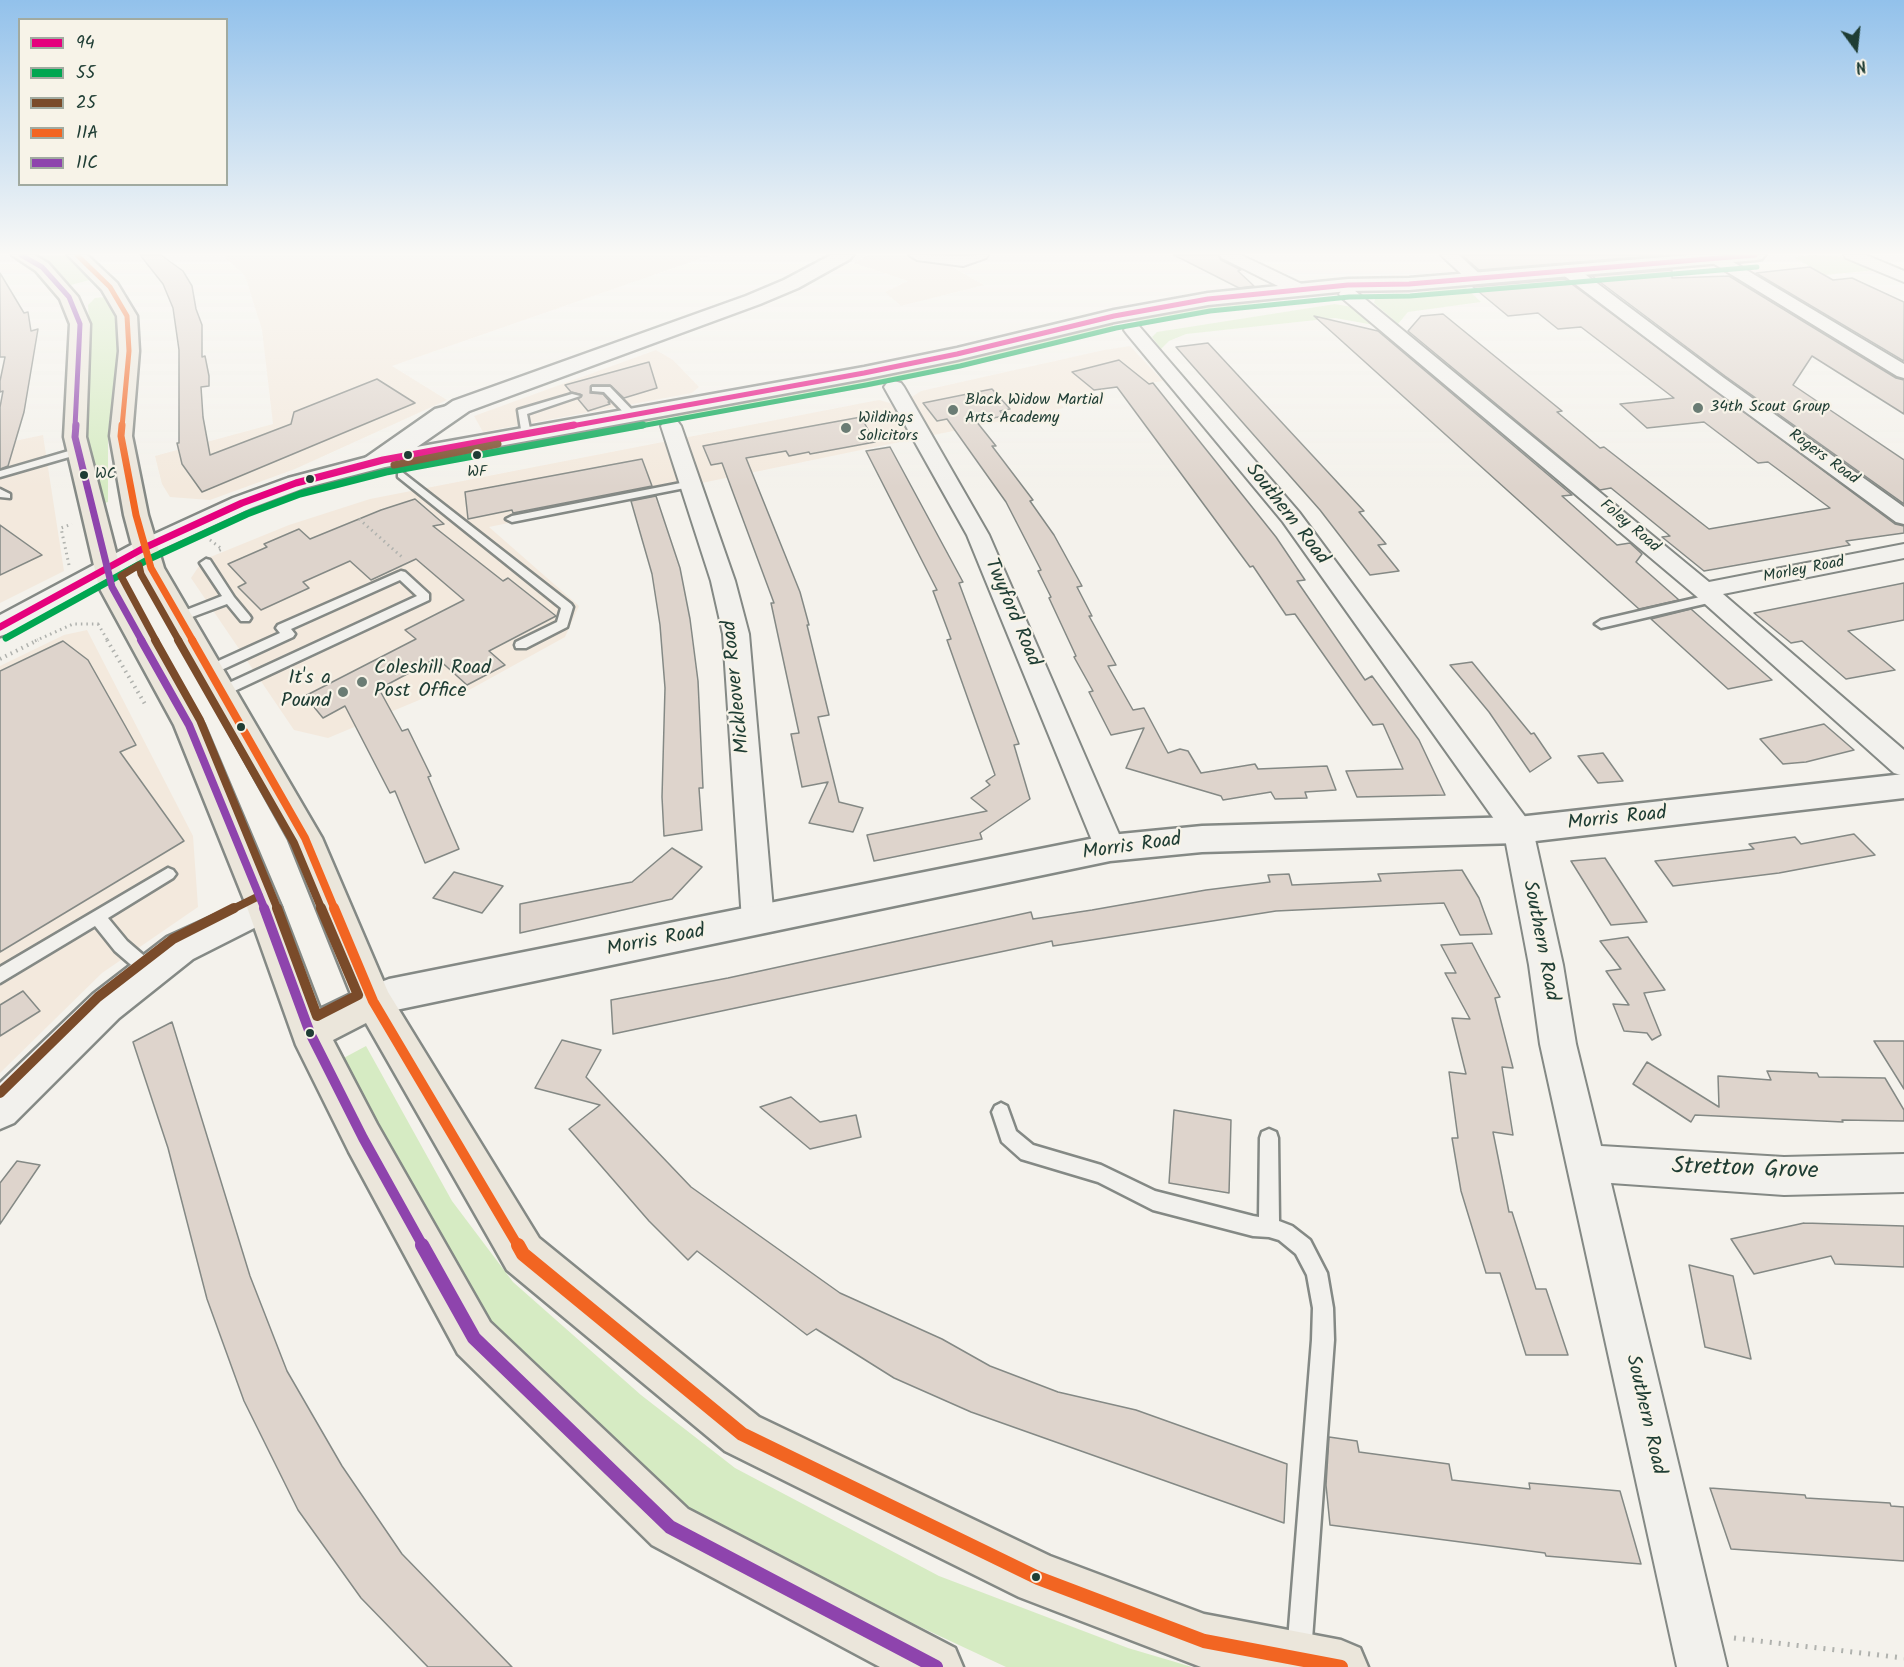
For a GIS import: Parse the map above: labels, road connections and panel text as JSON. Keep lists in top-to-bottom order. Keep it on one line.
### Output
{"streets":{"main road":["Morris Road"],"street":["Rogers Road","Southern Road","Foley Road","Morley Road","Twyford Road","Mickleover Road","Stretton Grove"]},"crossings":[["Southern Road","Morris Road"],["Southern Road","Stretton Grove"],["Foley Road","Morley Road"],["Twyford Road","Morris Road"],["Mickleover Road","Morris Road"]],"places":["34th Scout Group","Black Widow Martial Arts Academy","Wildings Solicitors","WF","WC","Coleshill Road Post Office","It's a Pound"],"lines":["transit line 94","transit line 55","transit line 11A","transit line 11C","transit line 25"],"legend":["94","55","25","11A","11C"],"north":"bottom"}
